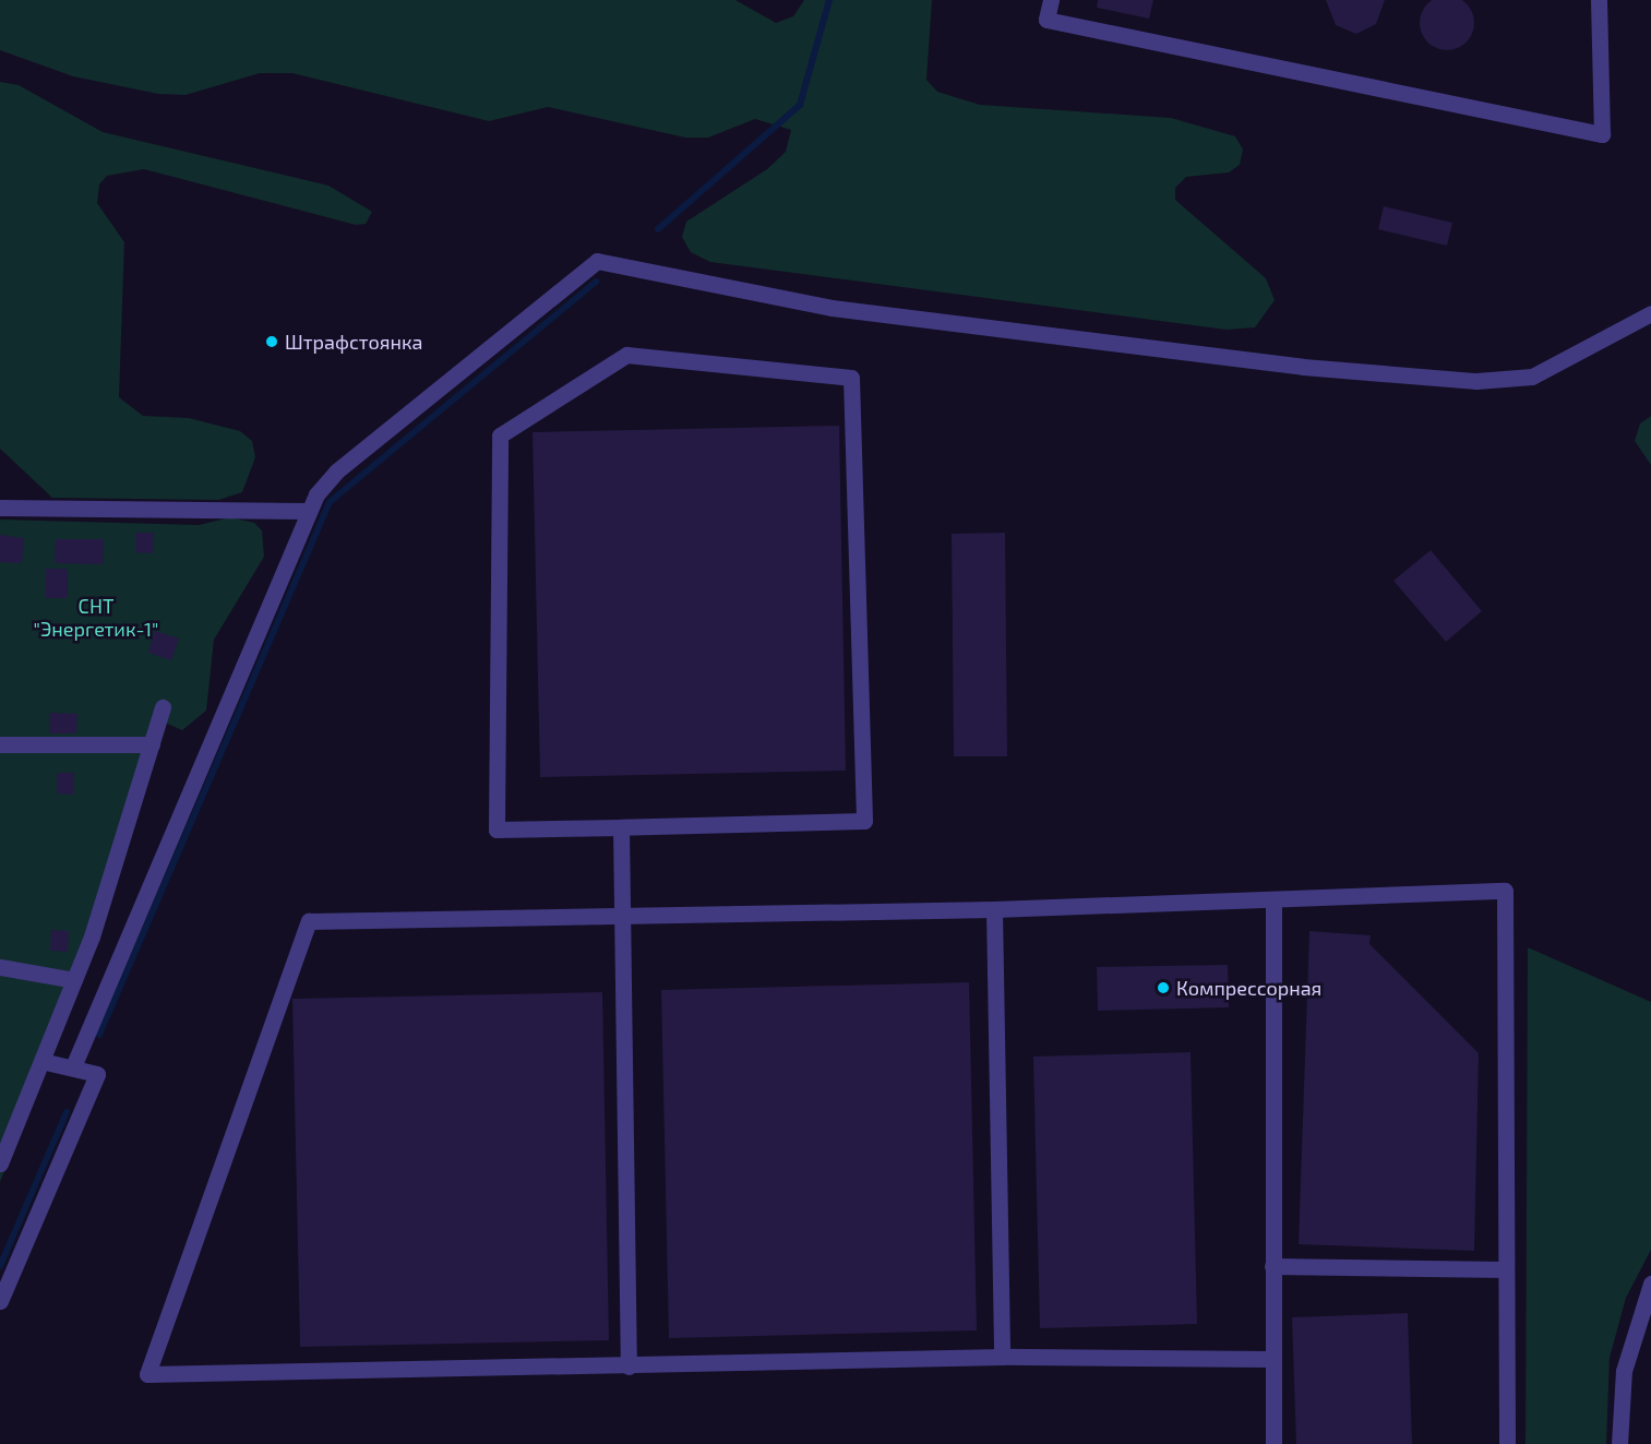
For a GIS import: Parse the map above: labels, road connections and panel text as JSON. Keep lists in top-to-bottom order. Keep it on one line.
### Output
{"parks":["СНТ \"Энергетик-1\""],"places":["Штрафстоянка","Компрессорная"]}
